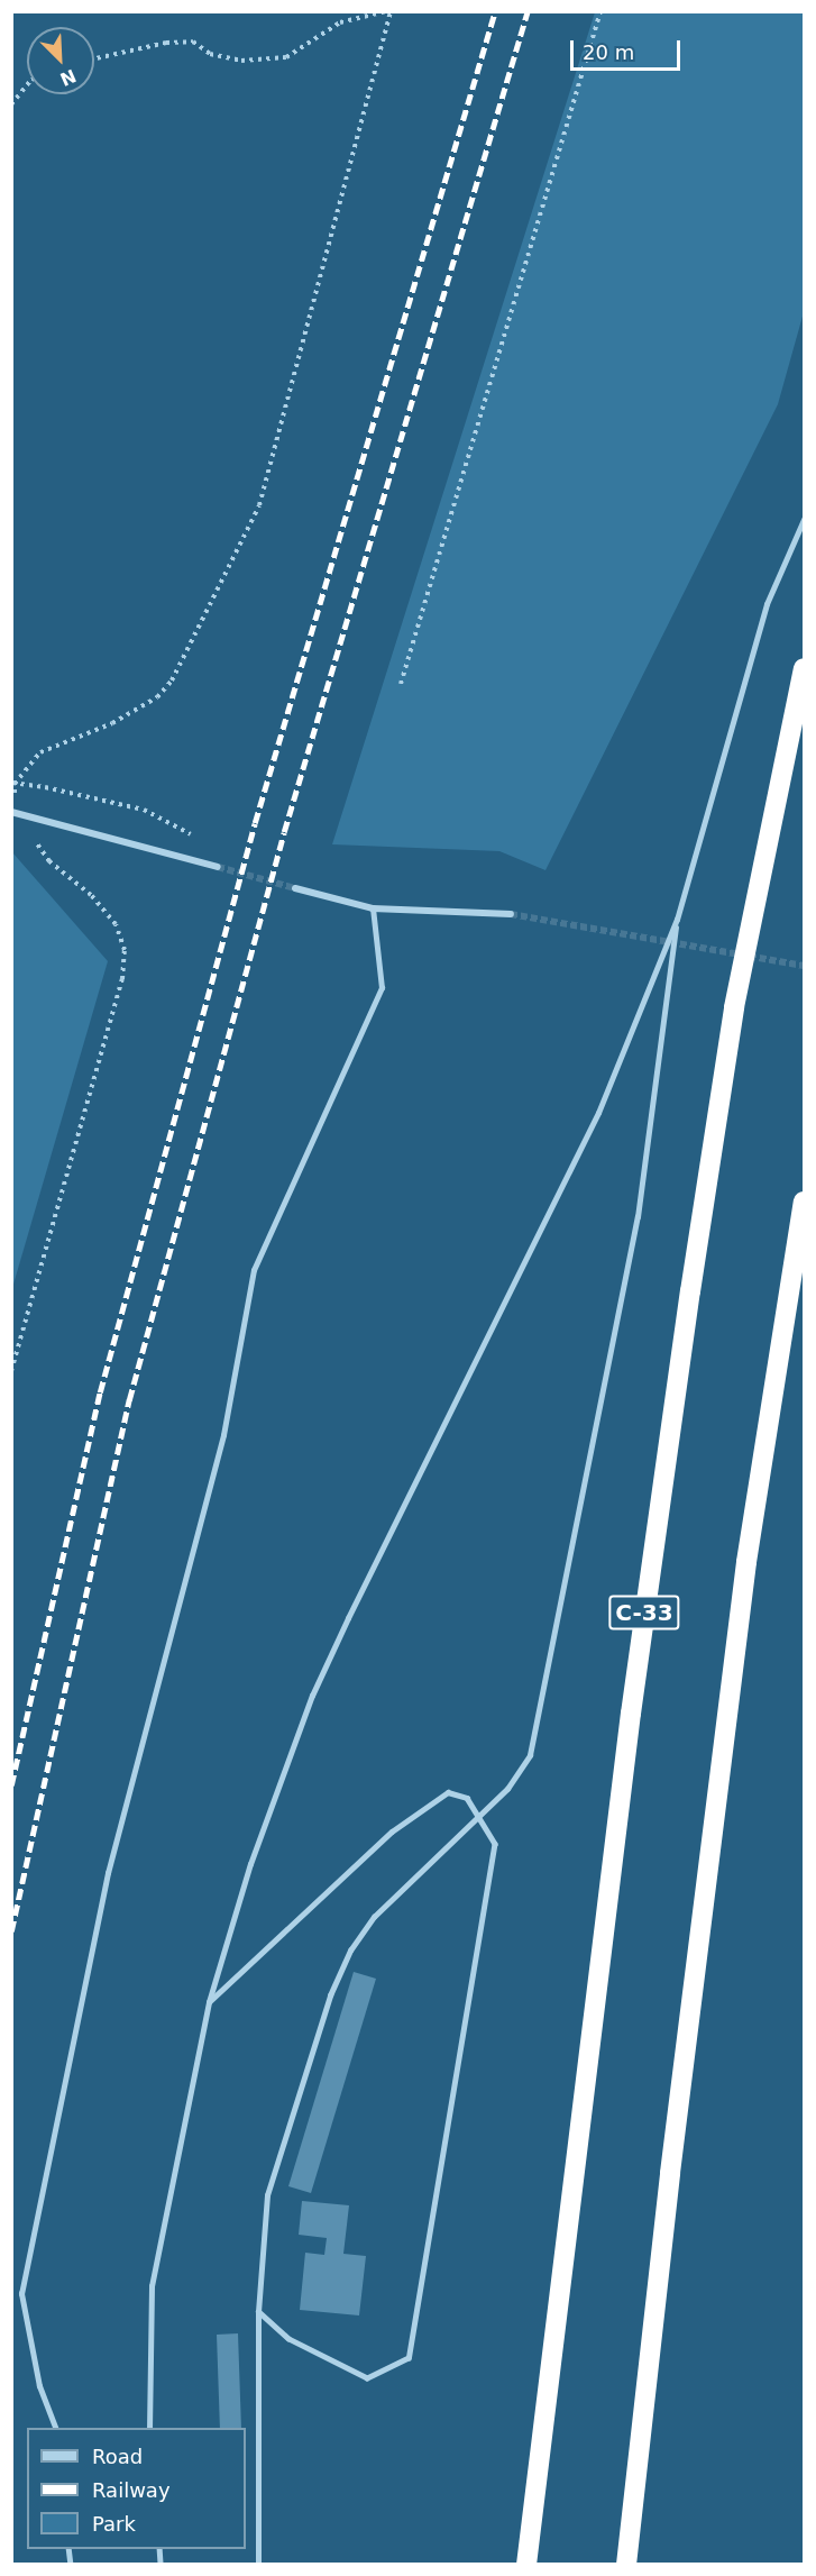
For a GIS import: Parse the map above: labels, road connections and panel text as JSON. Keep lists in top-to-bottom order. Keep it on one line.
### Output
{"streets":{"highway":["C-33"]},"legend":["Road","Railway","Park"],"scale_bar":"20 m","north":"bottom right"}
